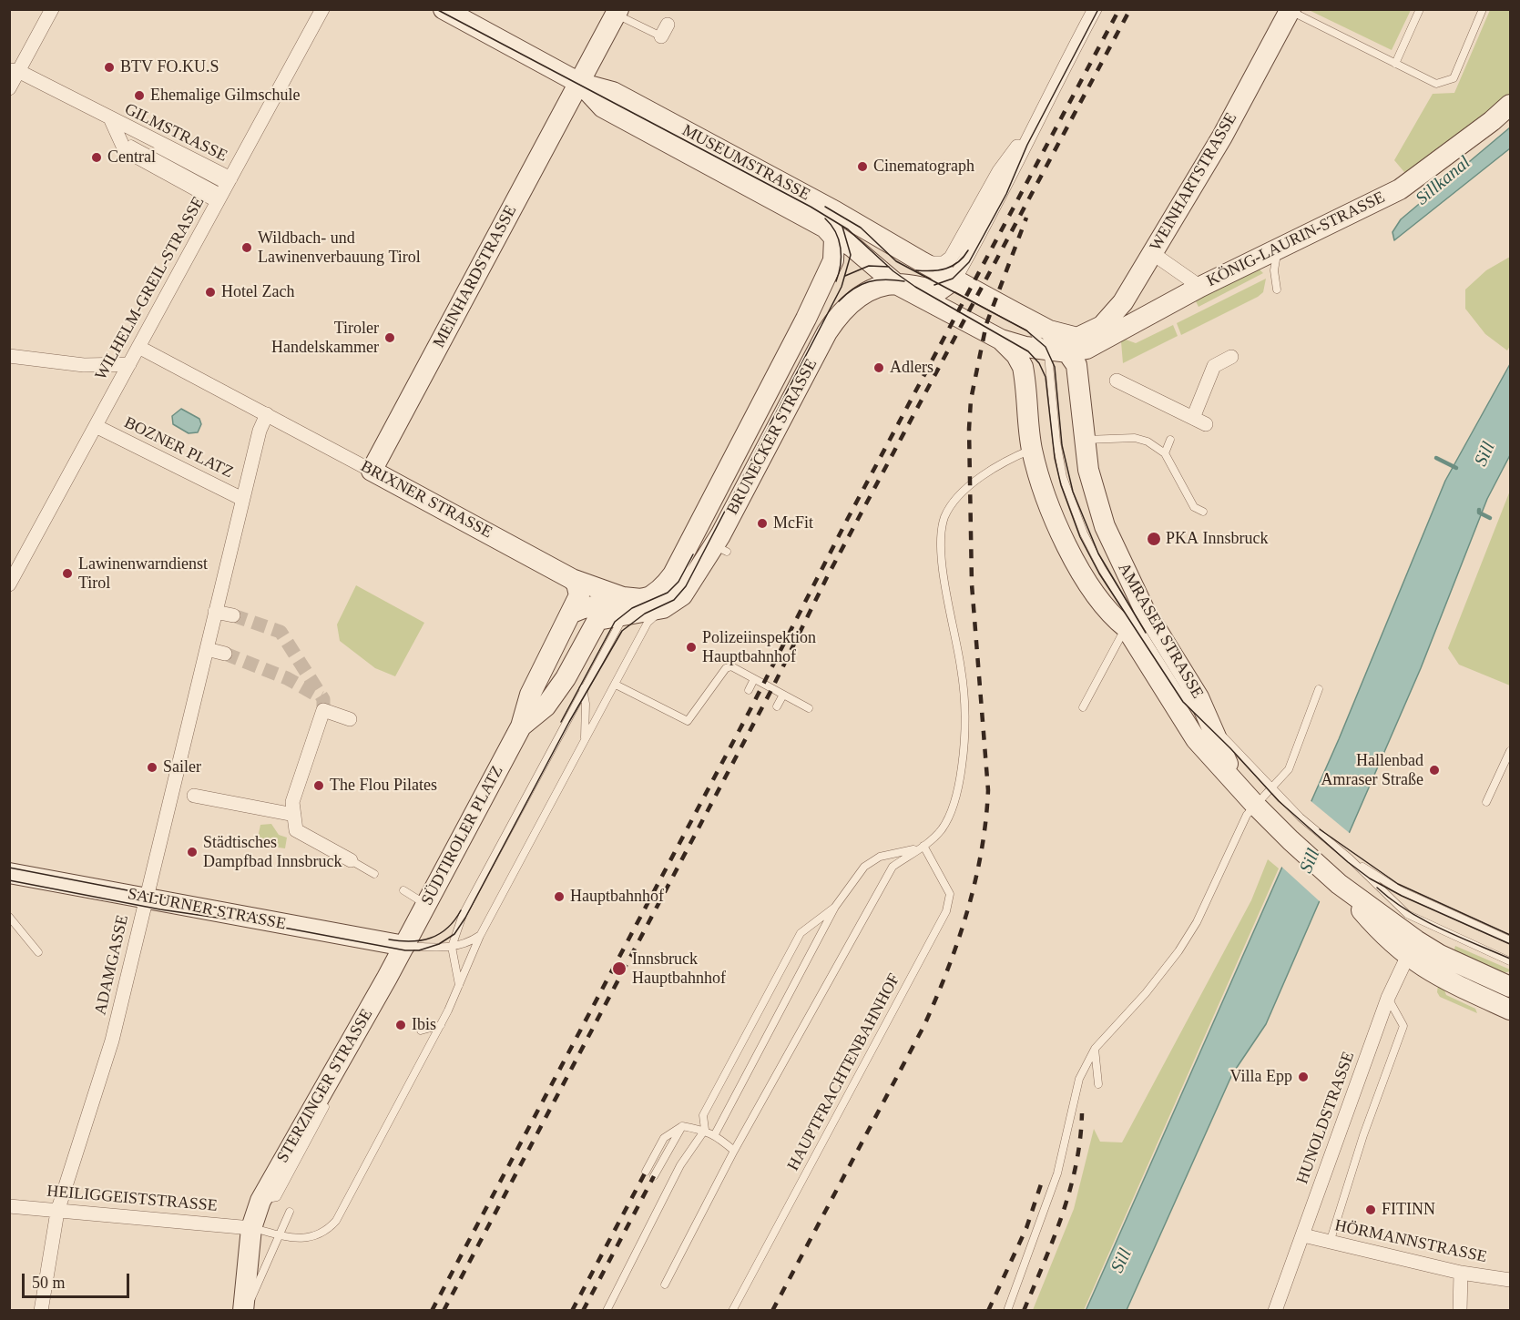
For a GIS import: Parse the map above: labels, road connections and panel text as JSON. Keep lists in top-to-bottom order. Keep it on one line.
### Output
{"streets":{"street":["GILMSTRASSE","MUSEUMSTRASSE","WEINHARTSTRASSE","KÖNIG-LAURIN-STRASSE","MEINHARDSTRASSE","WILHELM-GREIL-STRASSE","BRUNECKER STRASSE","BOZNER PLATZ","BRIXNER STRASSE","AMRASER STRASSE","SÜDTIROLER PLATZ","SALURNER STRASSE","ADAMGASSE","STERZINGER STRASSE","HUNOLDSTRASSE","HEILIGGEISTSTRASSE","HÖRMANNSTRASSE"],"lane":["HAUPTFRACHTENBAHNHOF"]},"crossings":[["GILMSTRASSE","WILHELM-GREIL-STRASSE"],["MUSEUMSTRASSE","WEINHARTSTRASSE"],["MUSEUMSTRASSE","KÖNIG-LAURIN-STRASSE"],["MUSEUMSTRASSE","MEINHARDSTRASSE"],["MUSEUMSTRASSE","BRUNECKER STRASSE"],["MUSEUMSTRASSE","AMRASER STRASSE"],["WEINHARTSTRASSE","KÖNIG-LAURIN-STRASSE"],["WEINHARTSTRASSE","AMRASER STRASSE"],["KÖNIG-LAURIN-STRASSE","AMRASER STRASSE"],["MEINHARDSTRASSE","BRIXNER STRASSE"],["WILHELM-GREIL-STRASSE","BOZNER PLATZ"],["BOZNER PLATZ","BRIXNER STRASSE"],["BOZNER PLATZ","ADAMGASSE"],["BRIXNER STRASSE","SÜDTIROLER PLATZ"],["AMRASER STRASSE","HUNOLDSTRASSE"],["SÜDTIROLER PLATZ","SALURNER STRASSE"],["SÜDTIROLER PLATZ","STERZINGER STRASSE"],["SALURNER STRASSE","ADAMGASSE"],["SALURNER STRASSE","STERZINGER STRASSE"],["ADAMGASSE","HEILIGGEISTSTRASSE"],["STERZINGER STRASSE","HEILIGGEISTSTRASSE"],["HUNOLDSTRASSE","HÖRMANNSTRASSE"]],"water":["Sillkanal","Sill"],"places":["BTV FO.KU.S","Ehemalige Gilmschule","Central","Cinematograph","Wildbach- und Lawinenverbauung Tirol","Hotel Zach","Tiroler Handelskammer","Adlers","McFit","PKA Innsbruck","Lawinenwarndienst Tirol","Polizeiinspektion Hauptbahnhof","Sailer","Hallenbad Amraser Straße","The Flou Pilates","Städtisches Dampfbad Innsbruck","Hauptbahnhof","Innsbruck Hauptbahnhof","Ibis","Villa Epp","FITINN"],"scale_bar":"50 m"}
